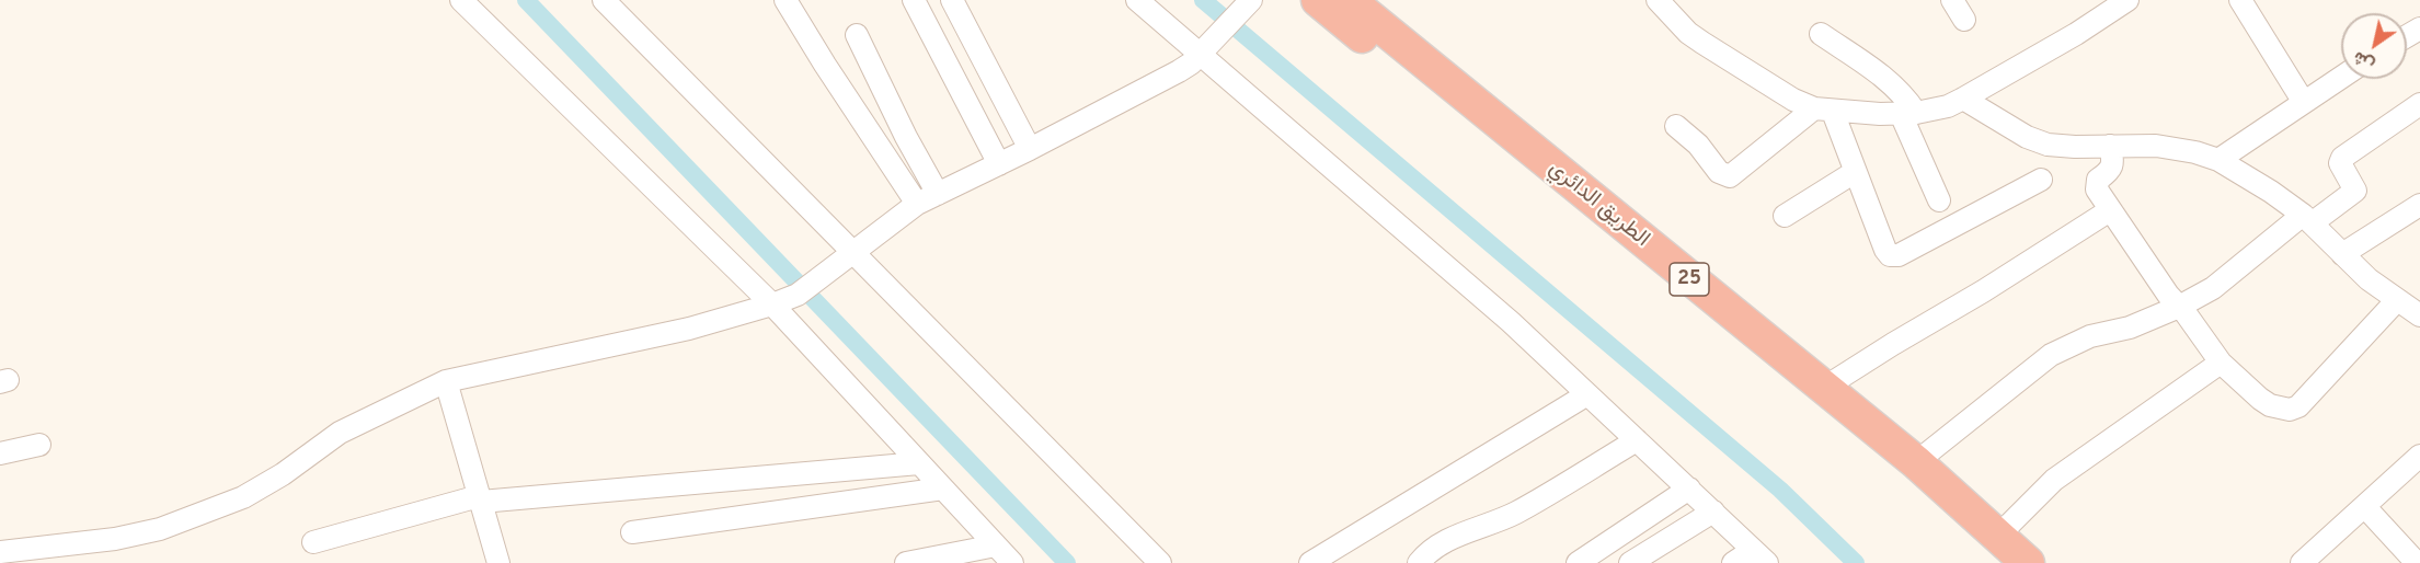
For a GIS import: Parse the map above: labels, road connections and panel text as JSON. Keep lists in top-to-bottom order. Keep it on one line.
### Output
{"streets":{"highway":["الطريق الدائري","25"]},"north":"bottom left"}
